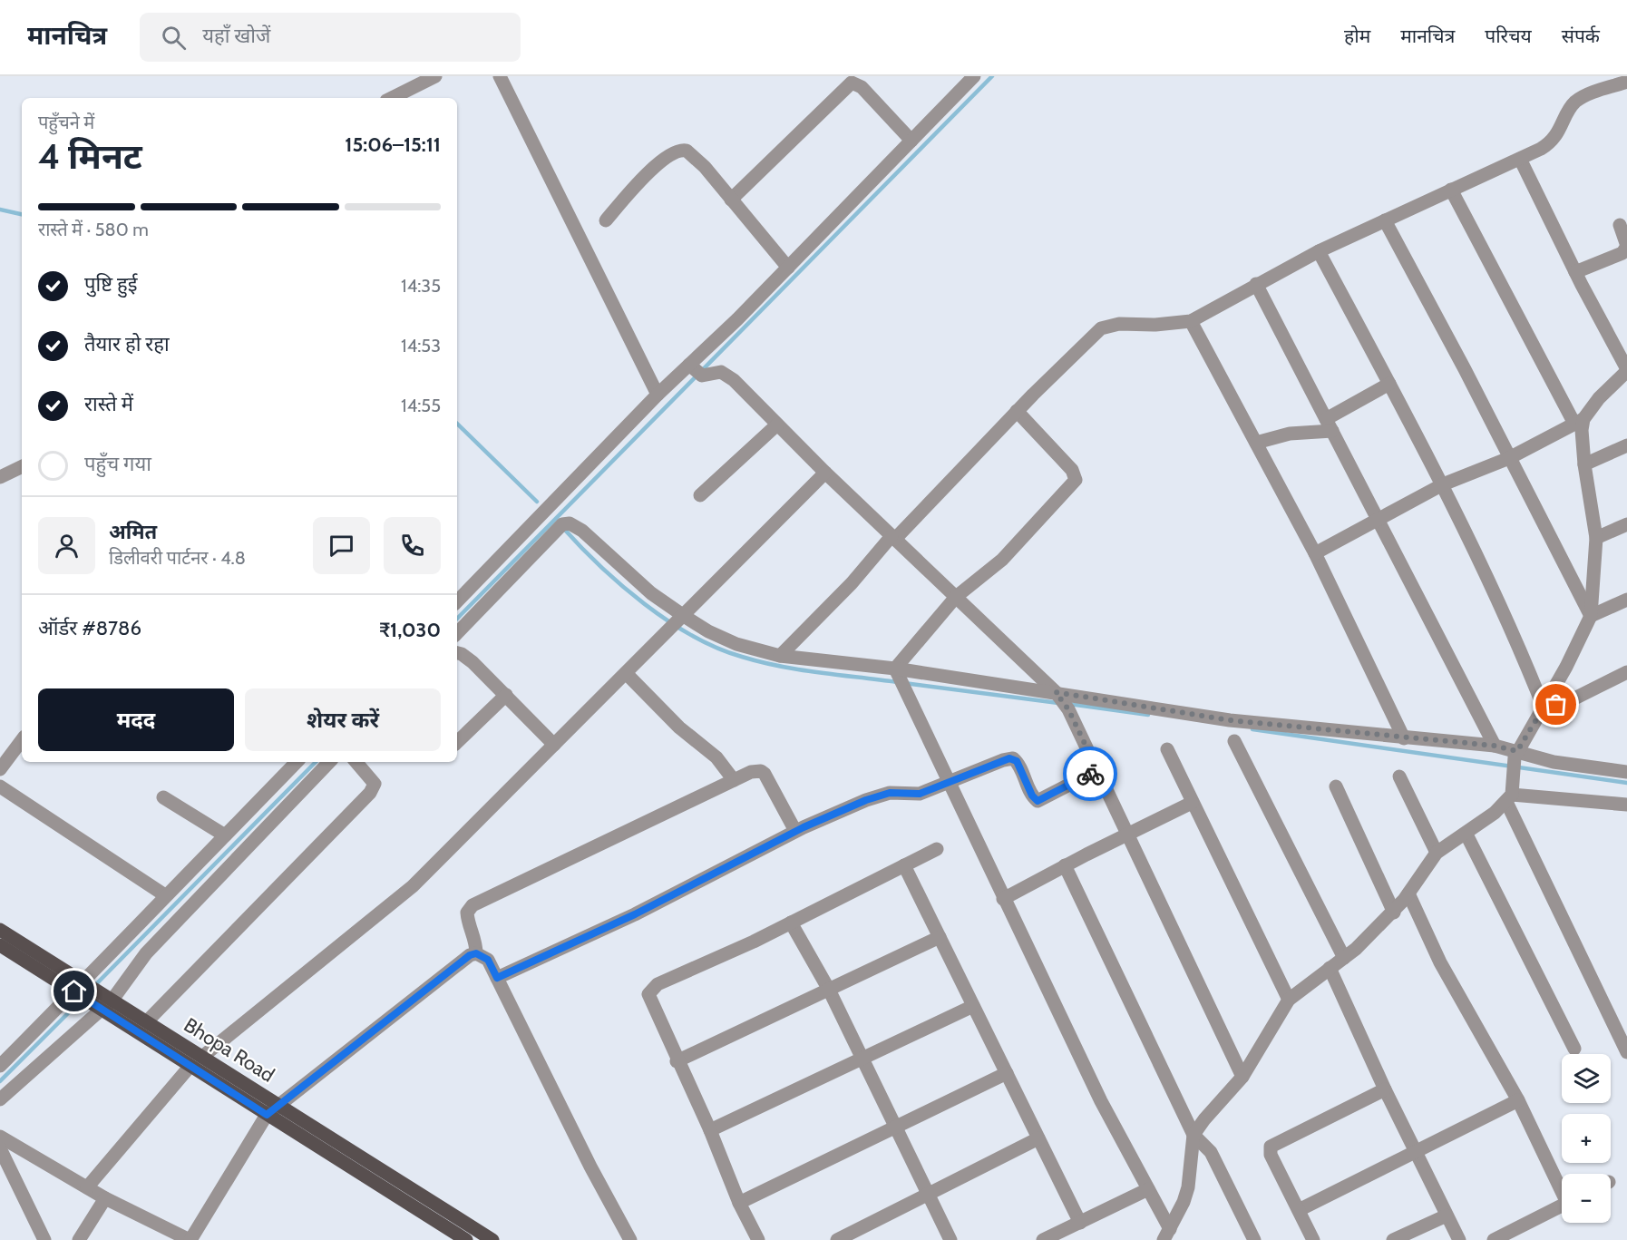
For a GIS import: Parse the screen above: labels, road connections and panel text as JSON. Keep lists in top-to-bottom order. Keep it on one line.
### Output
{"streets":{"main road":["Bhopa Road"]},"page":{"header":"मानचित्र","search":"यहाँ खोजें","nav":["होम","मानचित्र","परिचय","संपर्क"],"heading":["4 मिनट","पहुँचने में","15:06–15:11"],"panel":["अमित","डिलीवरी पार्टनर · 4.8","ऑर्डर #8786","₹1,030"],"bar":"रास्ते में · 580 m","list":[["पुष्टि हुई","14:35"],["तैयार हो रहा","14:53"],["रास्ते में","14:55"],"पहुँच गया"],"buttons":["मदद","शेयर करें"],"map_buttons":["+","−"]}}
